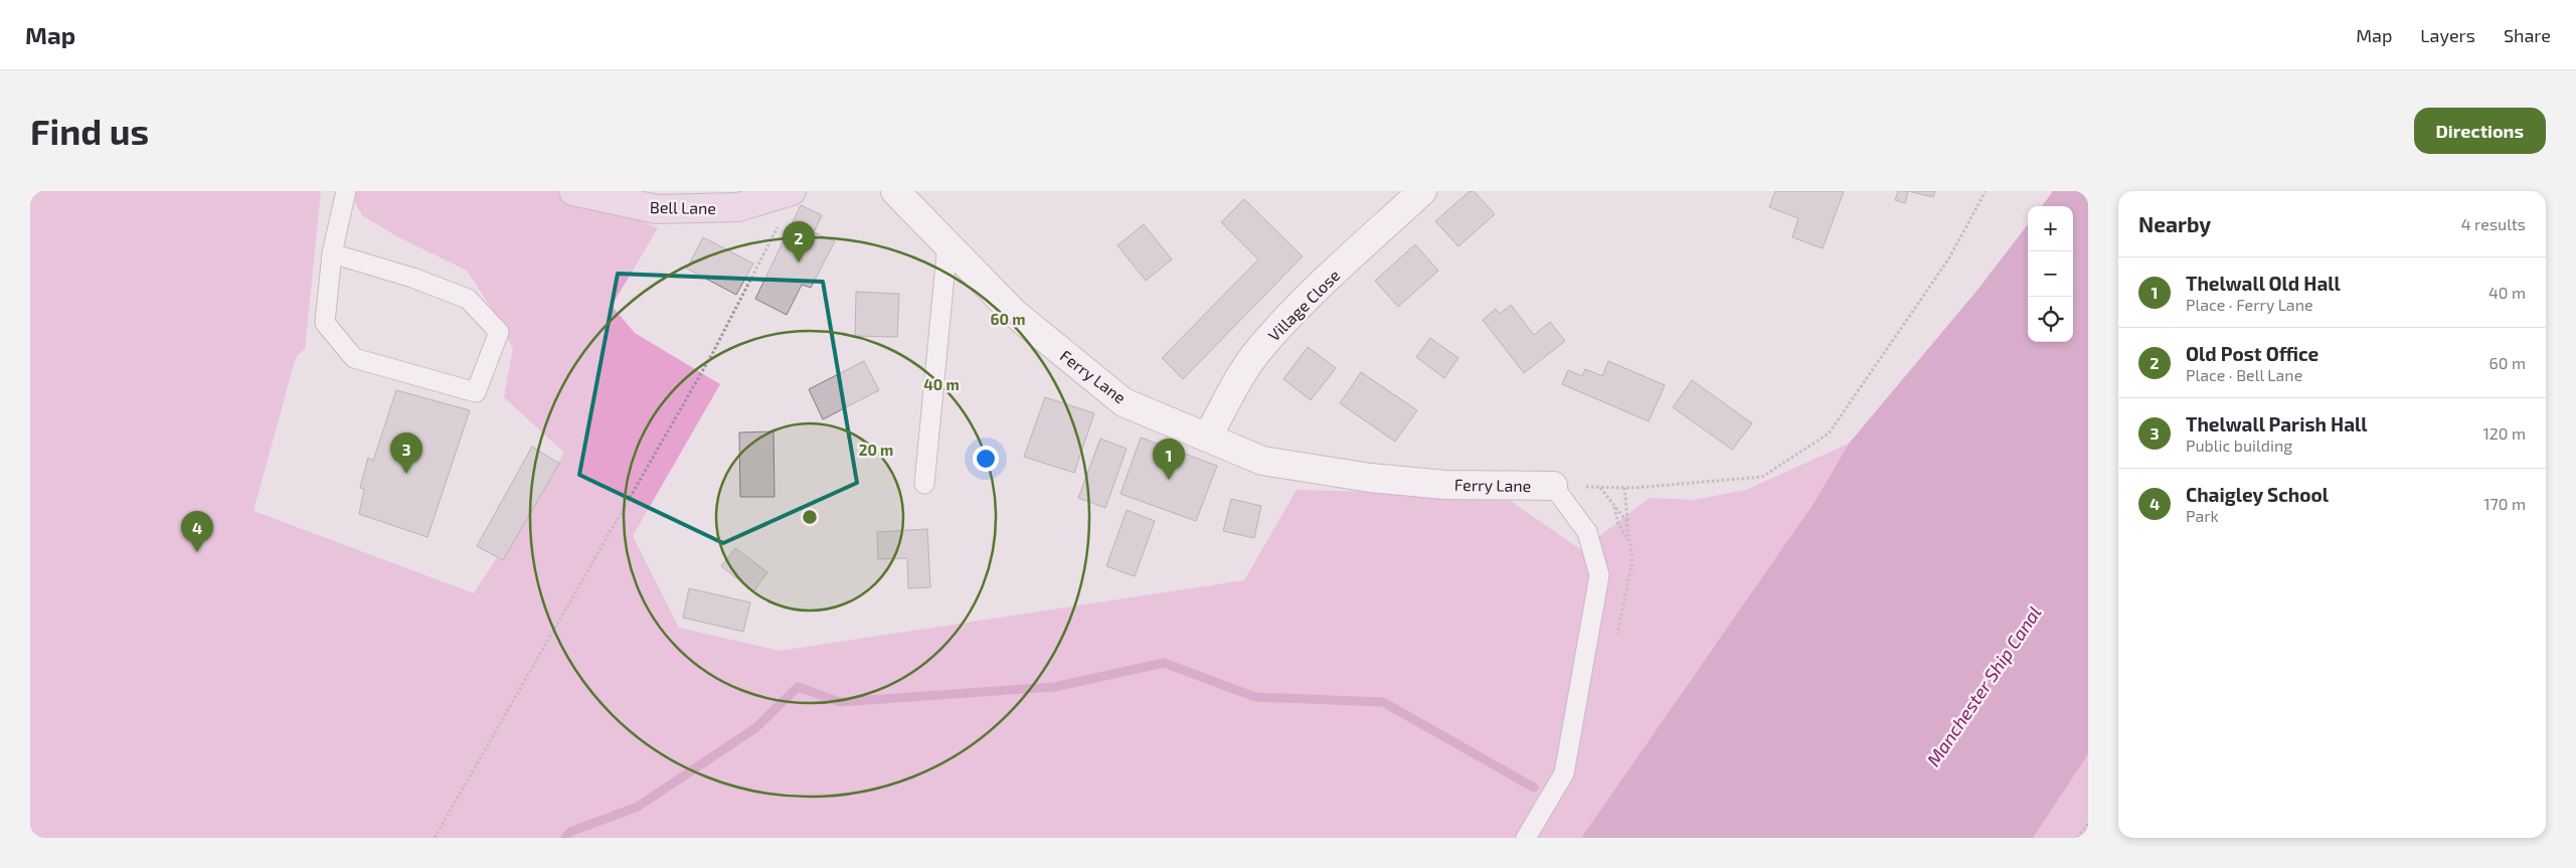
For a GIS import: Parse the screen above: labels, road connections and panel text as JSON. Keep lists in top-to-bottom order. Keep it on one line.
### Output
{"streets":{"main road":["Bell Lane"],"street":["Village Close","Ferry Lane"]},"crossings":[["Village Close","Ferry Lane"]],"water":["Manchester Ship Canal"],"page":{"header":"Map","nav":["Map","Layers","Share"],"buttons":"Directions","title":"Find us","heading":["Nearby","4 results"],"map_buttons":["+","−"],"pins":["2","3","1","4"],"list":[{"mark":"1","name":"Thelwall Old Hall","note":"Place · Ferry Lane","value":"40 m"},{"mark":"2","name":"Old Post Office","note":"Place · Bell Lane","value":"60 m"},{"mark":"3","name":"Thelwall Parish Hall","note":"Public building","value":"120 m"},{"mark":"4","name":"Chaigley School","note":"Park","value":"170 m"}]},"rings":["60 m","40 m","20 m"]}
